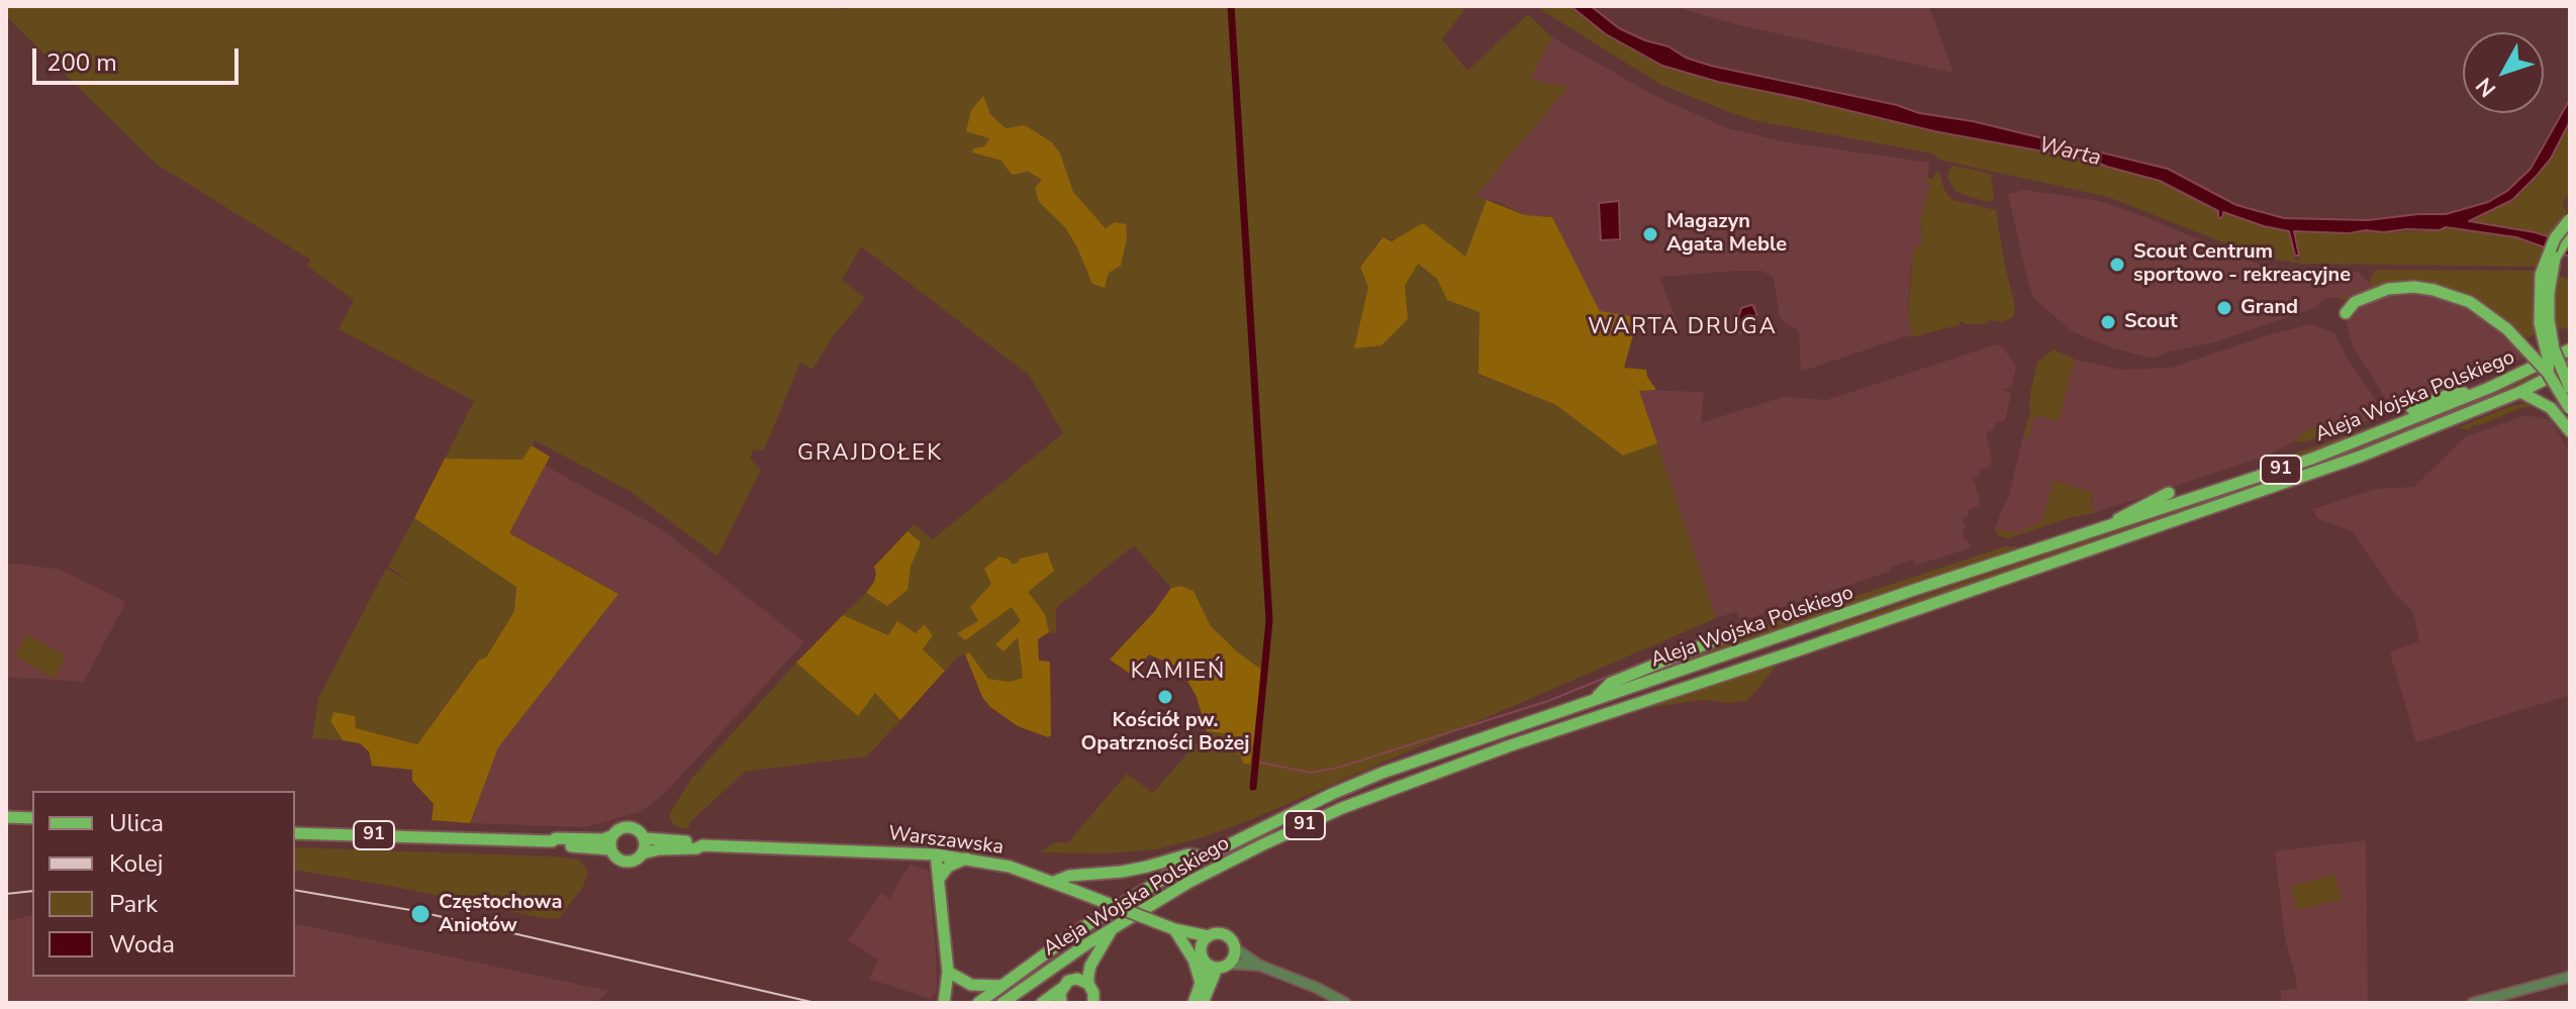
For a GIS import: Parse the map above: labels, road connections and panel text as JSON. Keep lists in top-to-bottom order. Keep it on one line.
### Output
{"streets":{"main road":["Aleja Wojska Polskiego","91","Warszawska"]},"crossings":[["91","Warszawska"]],"districts":["WARTA DRUGA","GRAJDOŁEK","KAMIEŃ"],"water":["Warta"],"places":["Magazyn Agata Meble","Scout Centrum sportowo - rekreacyjne","Grand","Scout","Kościół pw. Opatrzności Bożej","Częstochowa Aniołów"],"legend":["Ulica","Kolej","Park","Woda"],"scale_bar":"200 m","north":"bottom left"}
